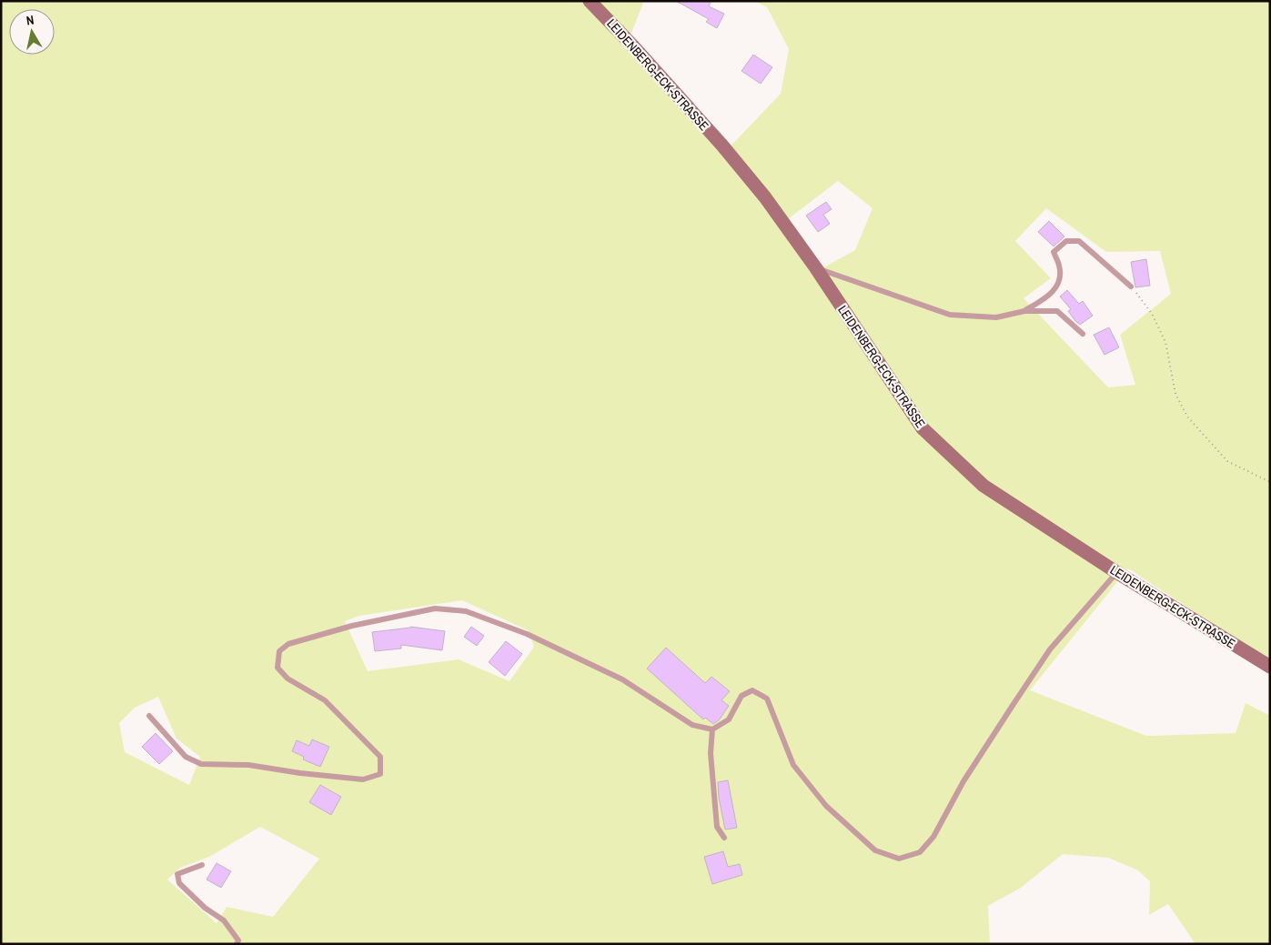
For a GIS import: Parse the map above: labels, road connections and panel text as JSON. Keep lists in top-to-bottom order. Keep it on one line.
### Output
{"streets":{"street":["LEIDENBERG-ECK-STRASSE"]},"north":"top"}
